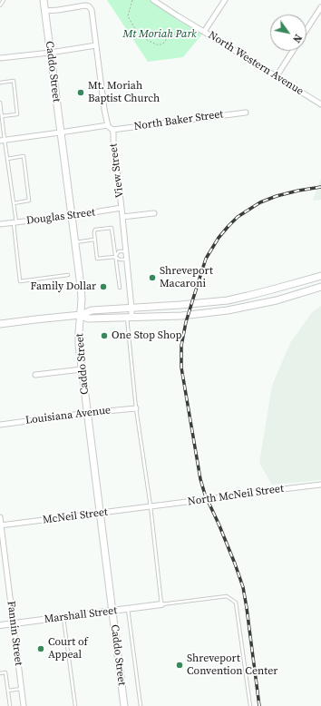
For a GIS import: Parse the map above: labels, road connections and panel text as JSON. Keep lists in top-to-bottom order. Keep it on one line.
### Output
{"streets":{"main road":["Caddo Street"],"street":["North Western Avenue","North Baker Street","View Street","Douglas Street","Louisiana Avenue","North McNeil Street","McNeil Street","Marshall Street","Fannin Street"]},"crossings":[["Caddo Street","Douglas Street"],["Caddo Street","Louisiana Avenue"],["Caddo Street","McNeil Street"],["Caddo Street","Marshall Street"],["North Baker Street","View Street"],["View Street","Douglas Street"],["North McNeil Street","McNeil Street"],["McNeil Street","Fannin Street"],["Marshall Street","Fannin Street"]],"parks":["Mt Moriah Park"],"places":["Mt. Moriah Baptist Church","Shreveport Macaroni","Family Dollar","One Stop Shop","Court of Appeal","Shreveport Convention Center"],"north":"bottom right"}
